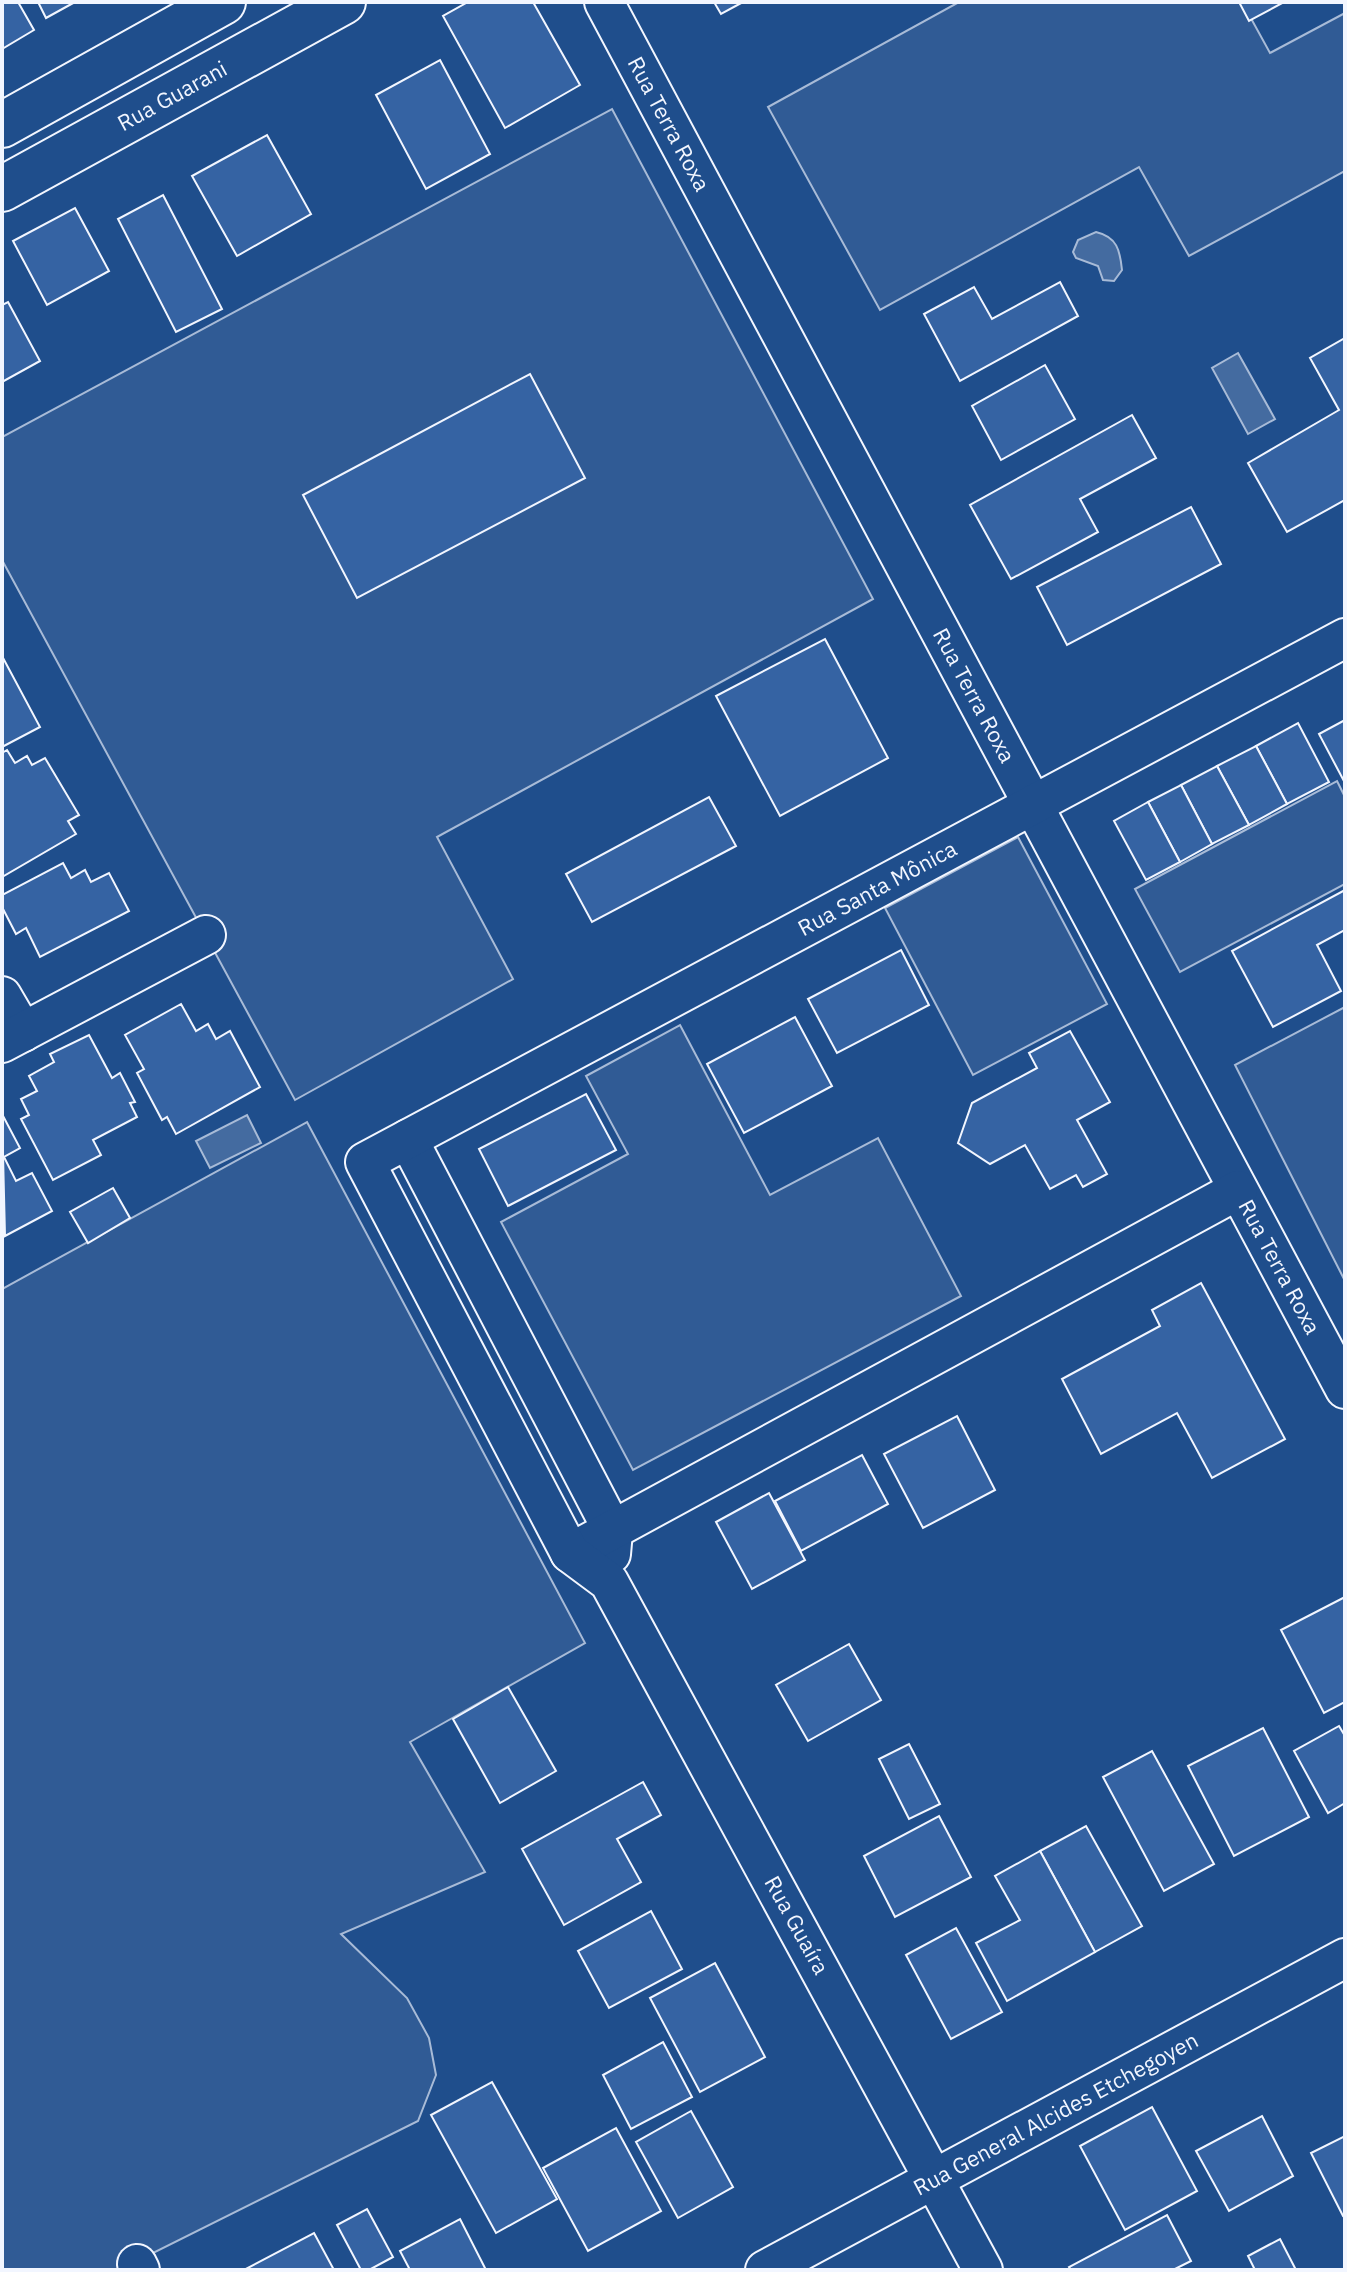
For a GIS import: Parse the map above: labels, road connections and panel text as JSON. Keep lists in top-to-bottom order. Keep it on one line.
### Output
{"streets":{"street":["Rua Guarani","Rua Terra Roxa","Rua Santa Mônica","Rua Guaíra","Rua General Alcides Etchegoyen"]},"crossings":[["Rua Terra Roxa","Rua Santa Mônica"],["Rua Santa Mônica","Rua Guaíra"],["Rua Guaíra","Rua General Alcides Etchegoyen"]]}
